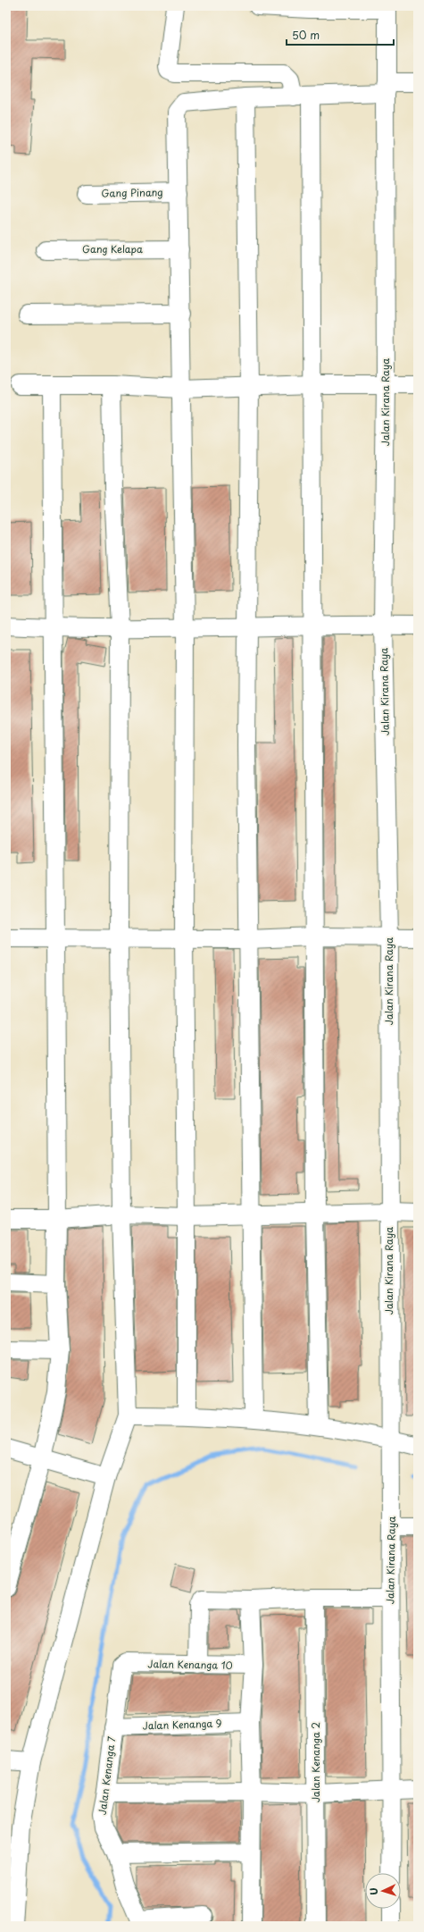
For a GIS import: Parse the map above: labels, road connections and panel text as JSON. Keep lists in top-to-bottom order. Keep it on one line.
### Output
{"streets":{"street":["Gang Pinang","Gang Kelapa","Jalan Kirana Raya","Jalan Kenanga 10","Jalan Kenanga 9","Jalan Kenanga 2","Jalan Kenanga 7"]},"crossings":[["Jalan Kenanga 10","Jalan Kenanga 7"],["Jalan Kenanga 9","Jalan Kenanga 7"]],"scale_bar":"50 m","north":"left"}
